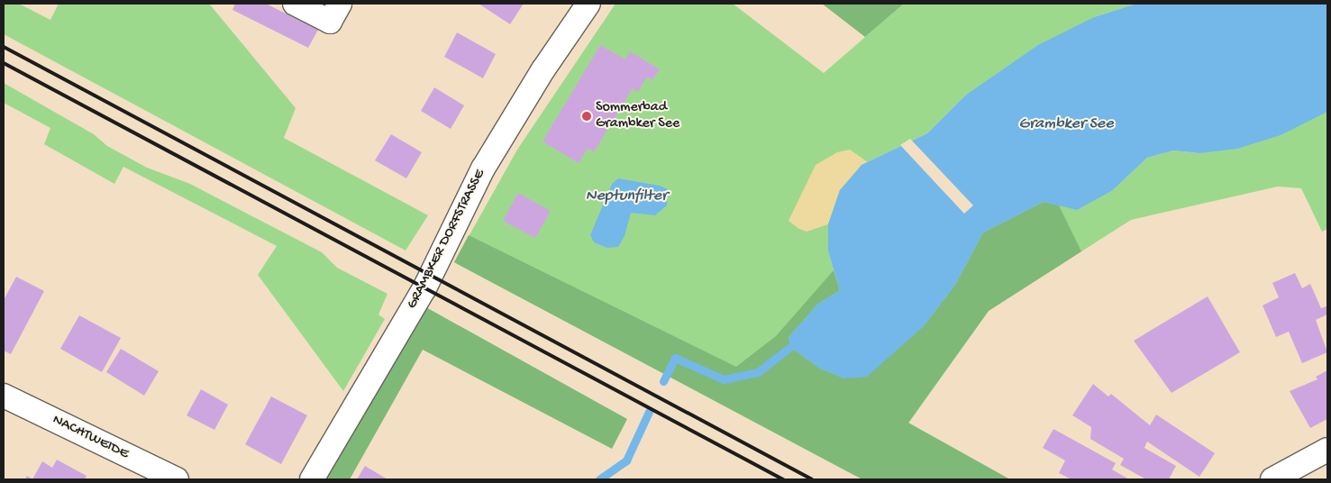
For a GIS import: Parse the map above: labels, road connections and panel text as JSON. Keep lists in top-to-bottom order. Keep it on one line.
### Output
{"streets":{"street":["GRAMBKER DORFSTRASSE","NACHTWEIDE"]},"water":["Grambker See","Neptunfilter"],"places":["Sommerbad Grambker See"]}
